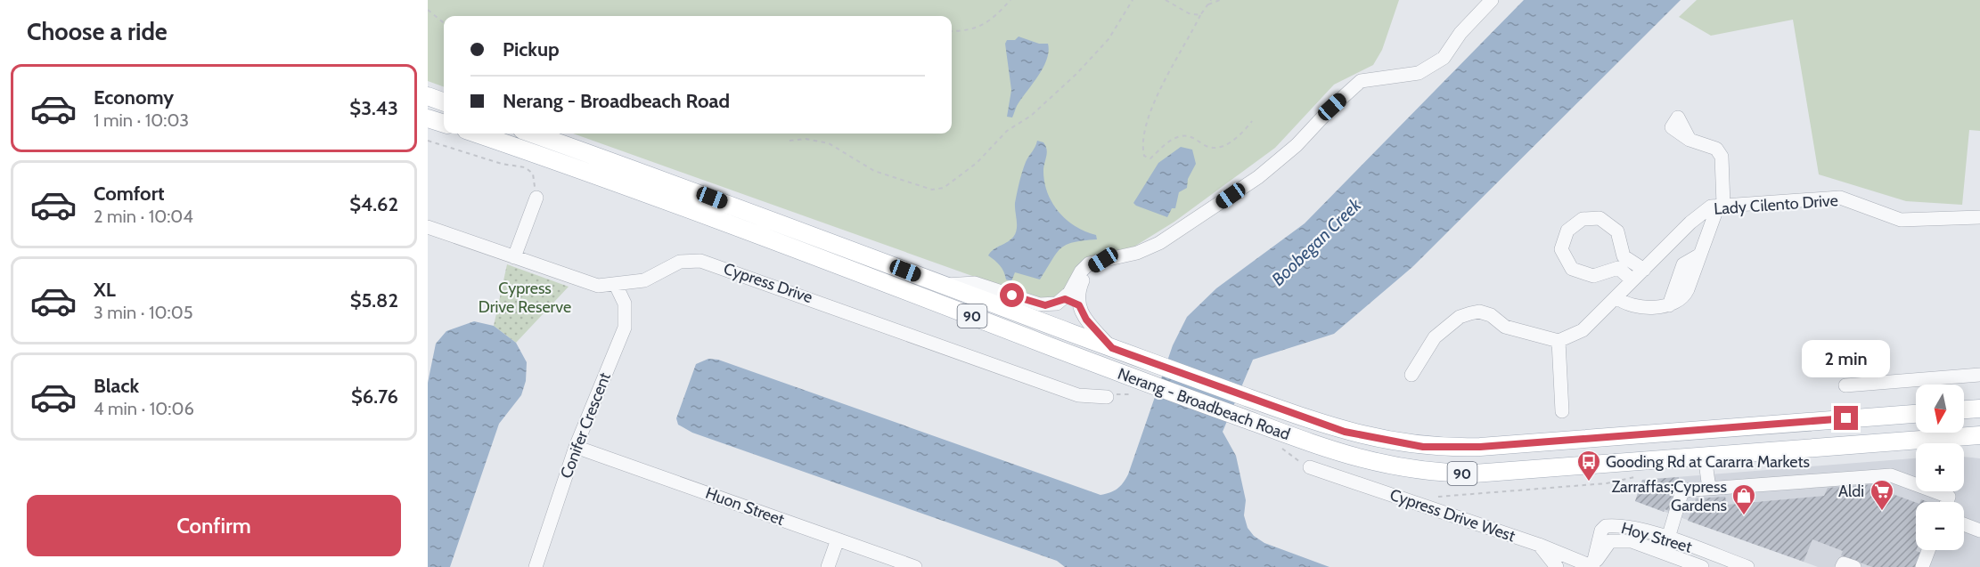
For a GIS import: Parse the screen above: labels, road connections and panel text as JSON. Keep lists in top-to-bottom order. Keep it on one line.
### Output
{"streets":{"main road":["90","Nerang - Broadbeach Road"],"street":["Lady Cilento Drive","Cypress Drive","Conifer Crescent","Huon Street","Cypress Drive West","Hoy Street"]},"crossings":[["Cypress Drive","Conifer Crescent"],["Conifer Crescent","Huon Street"],["Cypress Drive West","Hoy Street"]],"water":["Boobegan Creek"],"parks":["Cypress Drive Reserve"],"places":{"bus stop":["Gooding Rd at Cararra Markets"],"supermarket":["Aldi"],"shop":["Zarraffas;Cypress Gardens"]},"north":"bottom","page":{"heading":"Choose a ride","banner":["Pickup","Nerang - Broadbeach Road"],"list":[{"name":"Economy","note":"1 min · 10:03","value":"$3.43"},{"name":"Comfort","note":"2 min · 10:04","value":"$4.62"},{"name":"XL","note":"3 min · 10:05","value":"$5.82"},{"name":"Black","note":"4 min · 10:06","value":"$6.76"}],"bubble":"2 min","map_buttons":["+","−"],"buttons":"Confirm"}}
